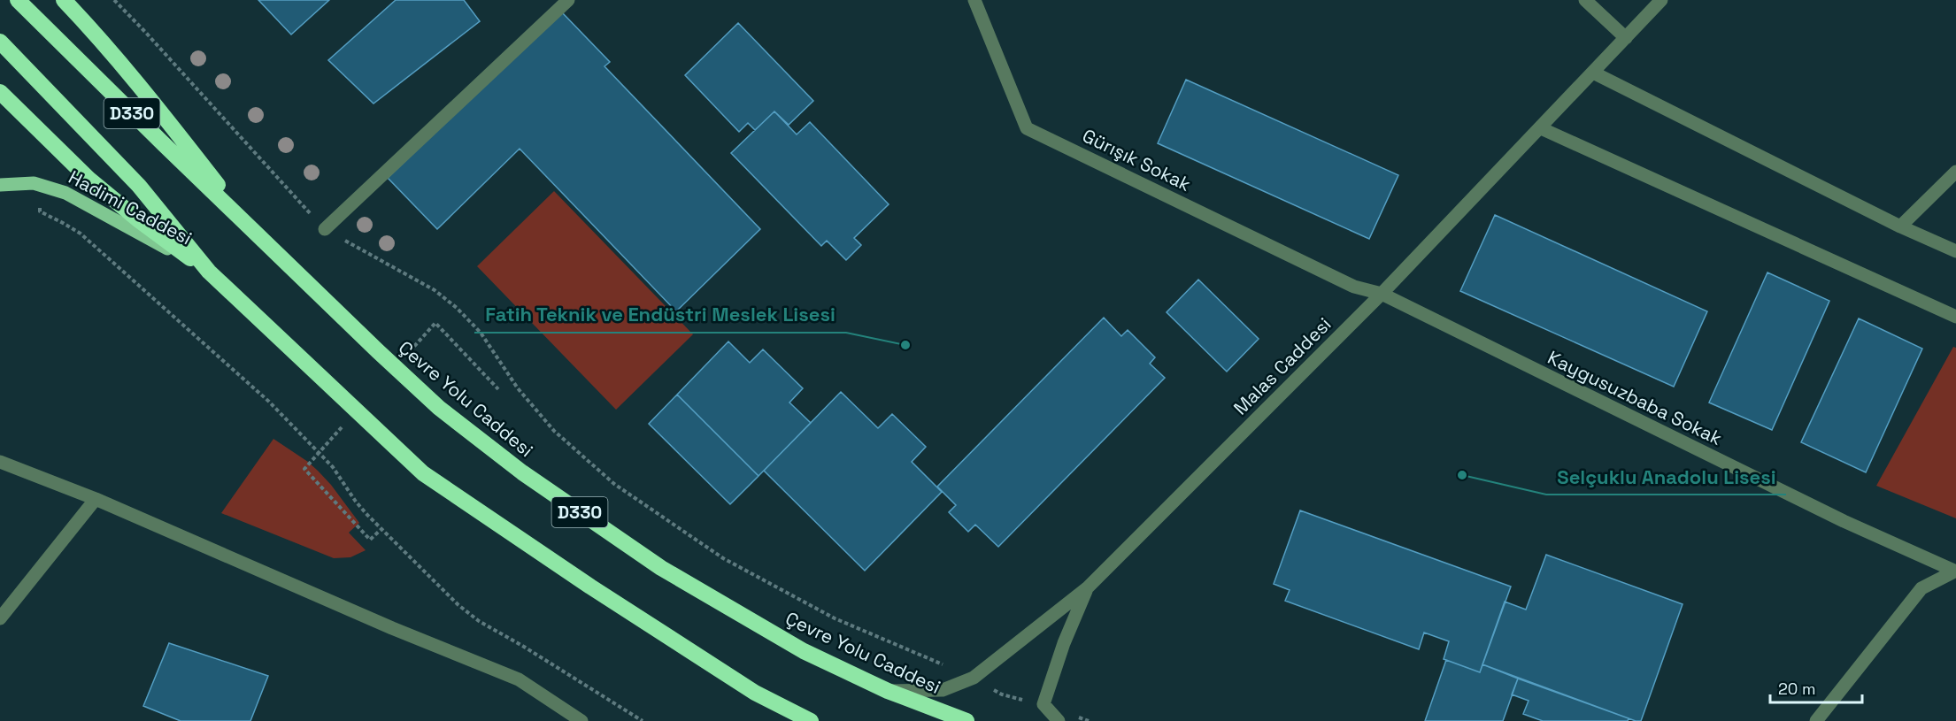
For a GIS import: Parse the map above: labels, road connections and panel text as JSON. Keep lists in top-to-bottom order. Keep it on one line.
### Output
{"streets":{"highway":["D330","Çevre Yolu Caddesi"],"main road":["Hadimi Caddesi"],"street":["Gürışık Sokak","Malas Caddesi","Kaygusuzbaba Sokak"]},"crossings":[["D330","Hadimi Caddesi"],["Gürışık Sokak","Kaygusuzbaba Sokak"],["Malas Caddesi","Kaygusuzbaba Sokak"],["Malas Caddesi","Çevre Yolu Caddesi"]],"places":["Fatih Teknik ve Endüstri Meslek Lisesi","Selçuklu Anadolu Lisesi"],"scale_bar":"20 m"}
